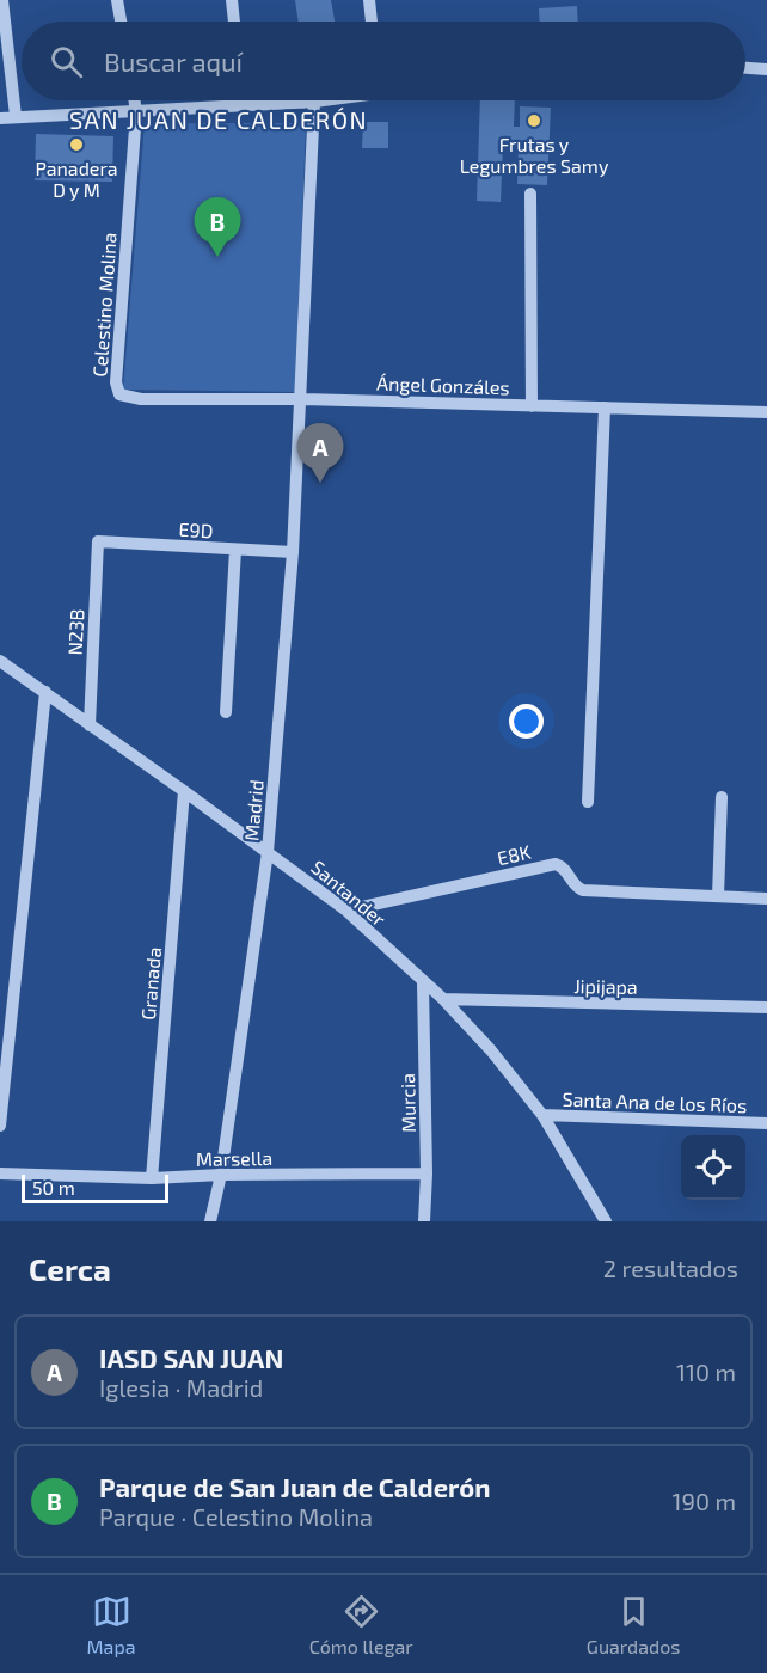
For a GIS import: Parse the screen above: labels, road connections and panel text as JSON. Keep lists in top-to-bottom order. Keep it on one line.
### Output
{"streets":{"street":["Celestino Molina","Ángel Gonzáles","E9D","N23B","Madrid","E8K","Santander","Granada","Jipijapa","Santa Ana de los Ríos","Murcia","Marsella"]},"crossings":[["Celestino Molina","Ángel Gonzáles"],["Ángel Gonzáles","Madrid"],["E9D","N23B"],["E9D","Madrid"],["N23B","Santander"],["Madrid","Santander"],["Madrid","Marsella"],["E8K","Santander"],["Santander","Granada"],["Santander","Jipijapa"],["Santander","Santa Ana de los Ríos"],["Santander","Murcia"],["Granada","Marsella"],["Murcia","Marsella"]],"districts":["SAN JUAN DE CALDERÓN"],"places":["Frutas y Legumbres Samy","Panadera D y M"],"scale_bar":"50 m","page":{"search":"Buscar aquí","pins":["B","A"],"scale":"50 m","heading":["Cerca","2 resultados"],"list":[{"mark":"A","name":"IASD SAN JUAN","note":"Iglesia · Madrid","value":"110 m"},{"mark":"B","name":"Parque de San Juan de Calderón","note":"Parque · Celestino Molina","value":"190 m"}],"nav":["Mapa","Cómo llegar","Guardados"]}}
